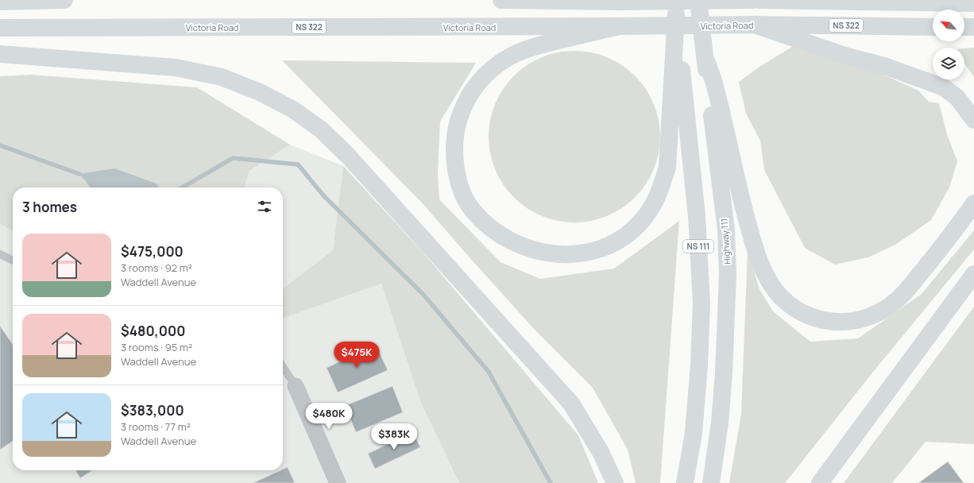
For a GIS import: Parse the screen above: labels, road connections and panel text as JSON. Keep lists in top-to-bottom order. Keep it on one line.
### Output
{"streets":{"main road":["Victoria Road","NS 322","Highway 111","NS 111"]},"north":"top left","page":{"heading":"3 homes","list":[{"name":"$475,000","note":"3 rooms · 92 m² · Waddell Avenue"},{"name":"$480,000","note":"3 rooms · 95 m² · Waddell Avenue"},{"name":"$383,000","note":"3 rooms · 77 m² · Waddell Avenue"}],"price":["$475K","$480K","$383K"]}}
